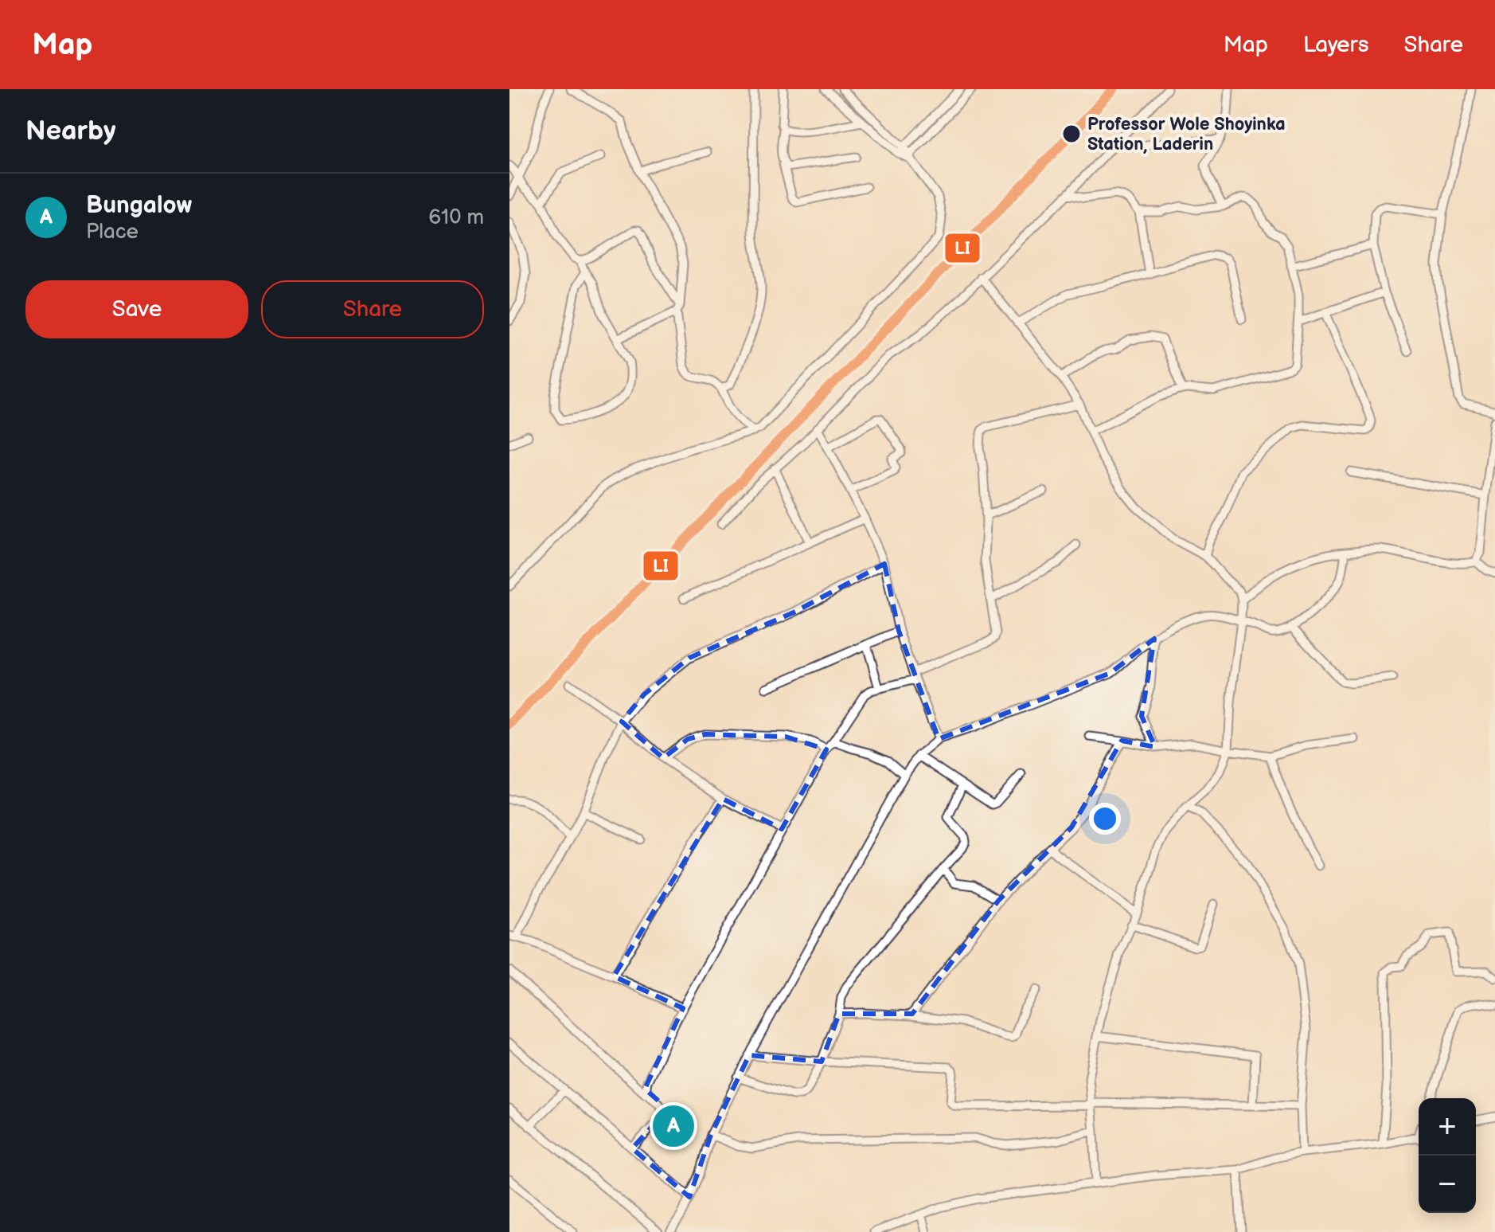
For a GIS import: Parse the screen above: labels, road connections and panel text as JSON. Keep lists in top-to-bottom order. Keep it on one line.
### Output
{"places":["Professor Wole Shoyinka Station, Laderin"],"lines":["transit line LI"],"page":{"header":"Map","nav":["Map","Layers","Share"],"heading":"Nearby","list":[{"mark":"A","name":"Bungalow","note":"Place","value":"610 m"}],"buttons":["Save","Share"],"map_buttons":["+","−"],"pins":"A"}}
